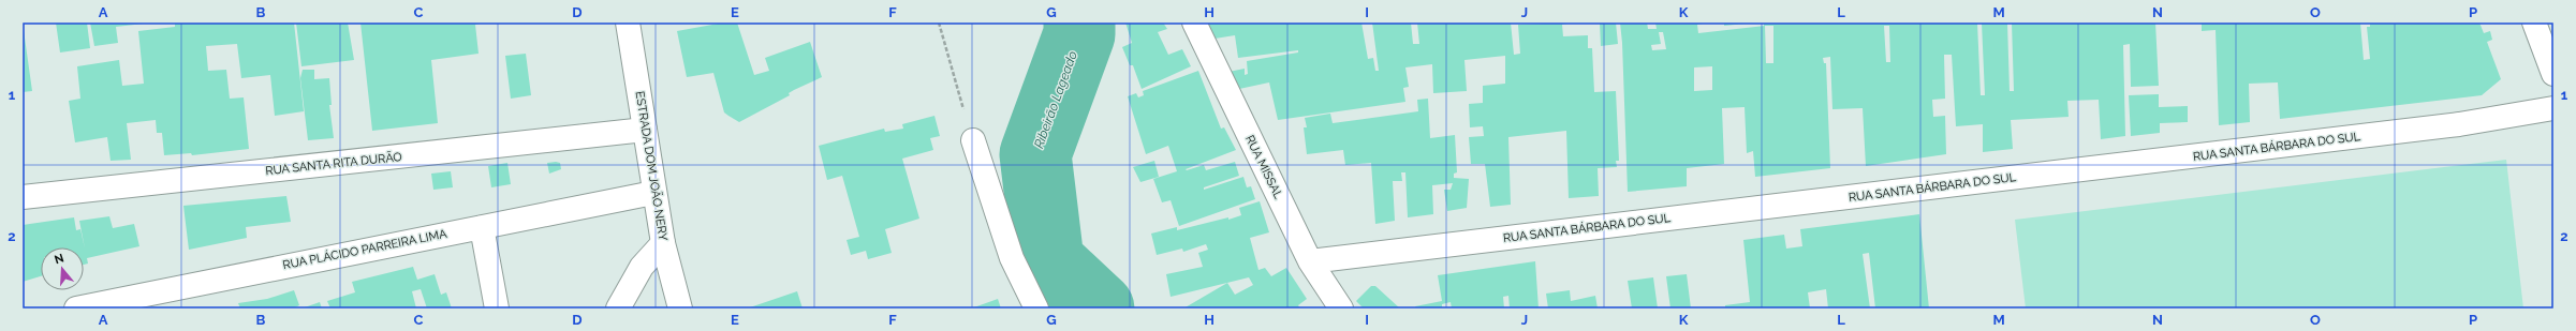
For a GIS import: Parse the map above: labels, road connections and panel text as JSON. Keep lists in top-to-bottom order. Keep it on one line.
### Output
{"streets":{"street":["RUA SANTA BÁRBARA DO SUL","RUA SANTA RITA DURÃO","ESTRADA DOM JOÃO NERY","RUA MISSAL","RUA PLÁCIDO PARREIRA LIMA"]},"crossings":[["RUA SANTA BÁRBARA DO SUL","RUA MISSAL"],["RUA SANTA RITA DURÃO","ESTRADA DOM JOÃO NERY"],["ESTRADA DOM JOÃO NERY","RUA PLÁCIDO PARREIRA LIMA"]],"water":["Ribeirão Lageado"],"north":"top","grid":{"columns":["A","B","C","D","E","F","G","H","I","J","K","L","M","N","O","P"],"rows":["1","2"]}}
